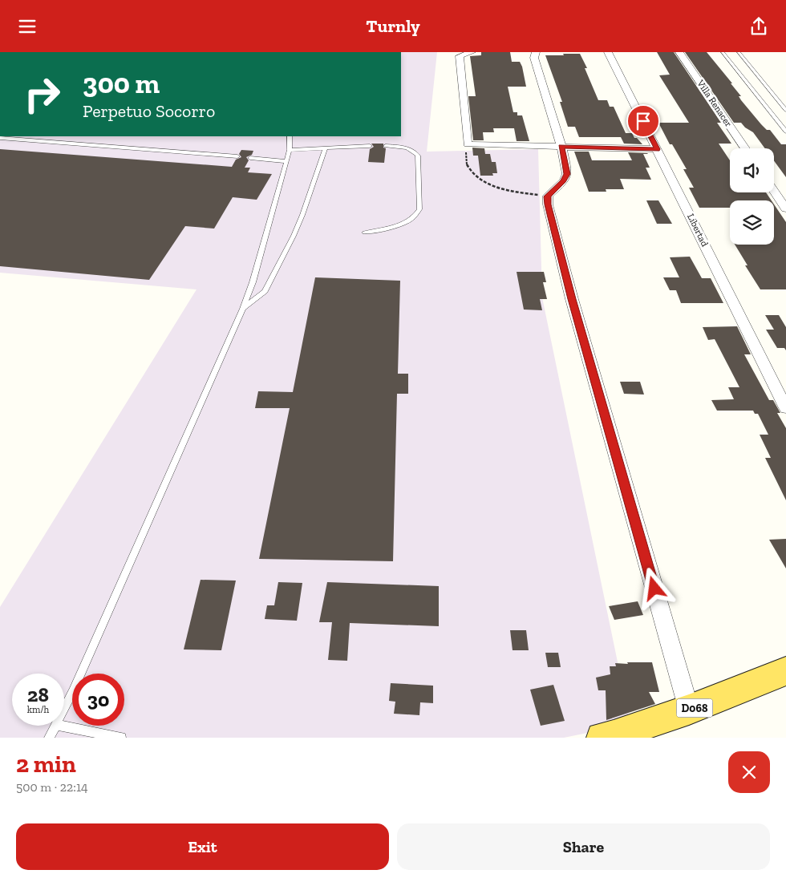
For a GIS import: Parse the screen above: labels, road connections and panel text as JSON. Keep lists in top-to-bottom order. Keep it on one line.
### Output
{"streets":{"main road":["D068"],"street":["Villa Renacer","Libertad"]},"page":{"header":"Turnly","turn":["300 m","Perpetuo Socorro"],"speed":"28 km/h","limit":"30","heading":["2 min","500 m · 22:14"],"buttons":["Exit","Share"]}}
